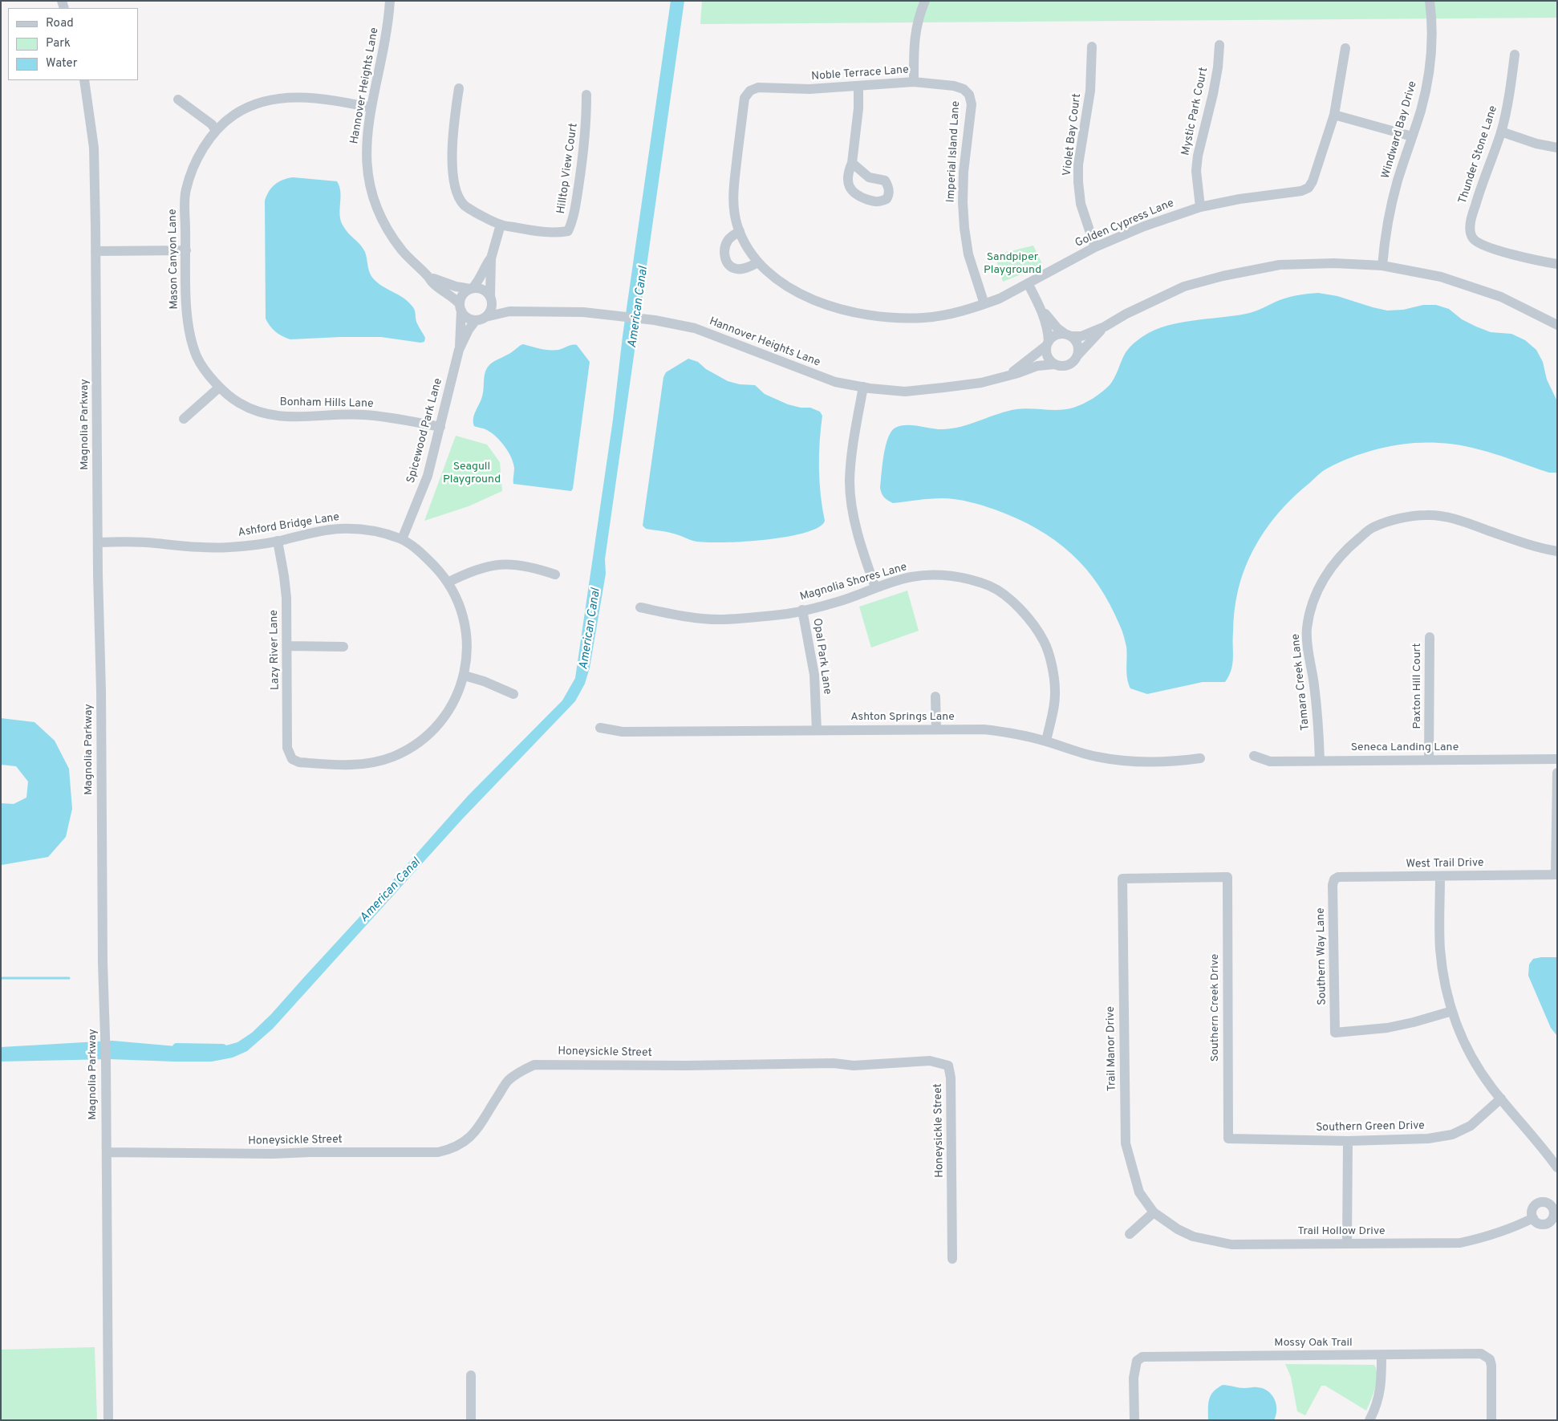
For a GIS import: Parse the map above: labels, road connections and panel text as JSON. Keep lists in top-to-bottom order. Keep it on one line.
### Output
{"streets":{"street":["Noble Terrace Lane","Hannover Heights Lane","Mystic Park Court","Windward Bay Drive","Violet Bay Court","Imperial Island Lane","Thunder Stone Lane","Hilltop View Court","Golden Cypress Lane","Mason Canyon Lane","Bonham Hills Lane","Magnolia Parkway","Spicewood Park Lane","Ashford Bridge Lane","Magnolia Shores Lane","Lazy River Lane","Opal Park Lane","Tamara Creek Lane","Paxton Hill Court","Ashton Springs Lane","Seneca Landing Lane","West Trail Drive","Southern Way Lane","Southern Creek Drive","Trail Manor Drive","Honeysickle Street","Southern Green Drive","Trail Hollow Drive","Mossy Oak Trail"]},"crossings":[["Noble Terrace Lane","Imperial Island Lane"],["Noble Terrace Lane","Golden Cypress Lane"],["Hannover Heights Lane","Windward Bay Drive"],["Hannover Heights Lane","Mason Canyon Lane"],["Hannover Heights Lane","Spicewood Park Lane"],["Mystic Park Court","Golden Cypress Lane"],["Violet Bay Court","Golden Cypress Lane"],["Imperial Island Lane","Golden Cypress Lane"],["Mason Canyon Lane","Bonham Hills Lane"],["Bonham Hills Lane","Spicewood Park Lane"],["Magnolia Parkway","Ashford Bridge Lane"],["Magnolia Parkway","Honeysickle Street"],["Spicewood Park Lane","Ashford Bridge Lane"],["Ashford Bridge Lane","Lazy River Lane"],["Magnolia Shores Lane","Opal Park Lane"],["Magnolia Shores Lane","Ashton Springs Lane"],["Opal Park Lane","Ashton Springs Lane"],["Tamara Creek Lane","Seneca Landing Lane"],["Paxton Hill Court","Seneca Landing Lane"],["West Trail Drive","Southern Way Lane"],["Southern Creek Drive","Trail Manor Drive"],["Southern Creek Drive","Southern Green Drive"],["Trail Manor Drive","Trail Hollow Drive"]],"water":["American Canal"],"parks":["Sandpiper Playground","Seagull Playground"],"legend":["Road","Park","Water"]}
